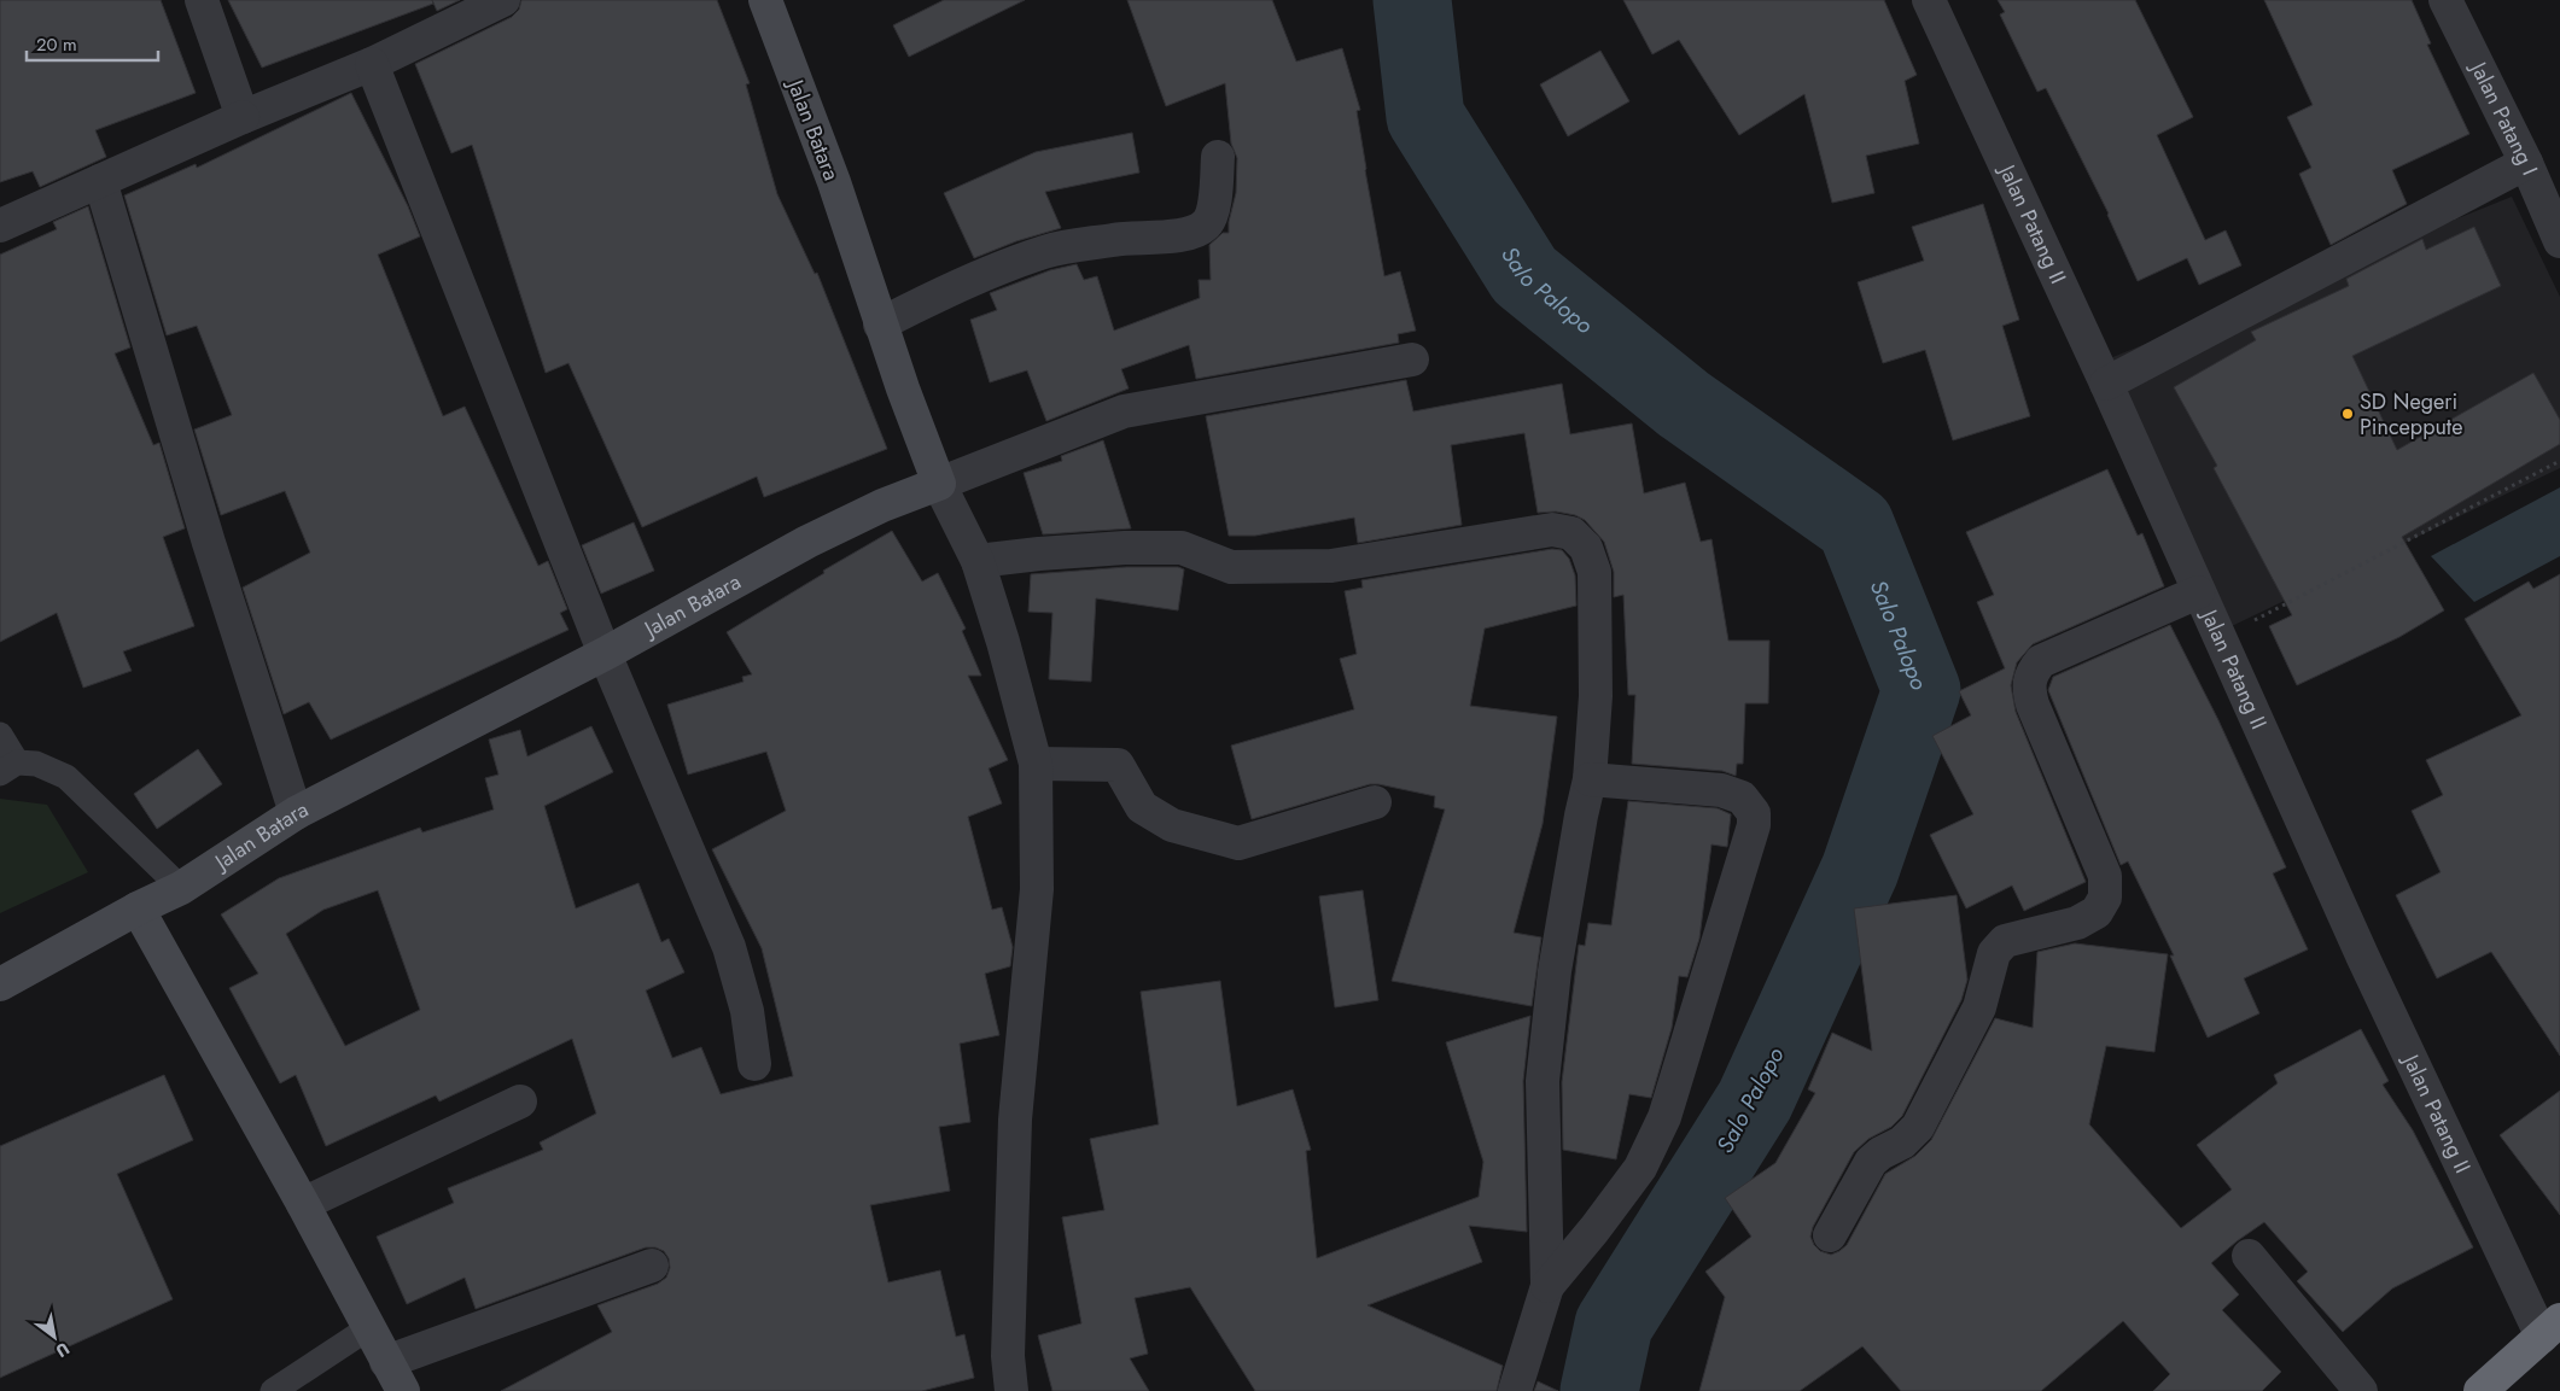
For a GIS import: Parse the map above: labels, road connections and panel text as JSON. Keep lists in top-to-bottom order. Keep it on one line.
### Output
{"streets":{"street":["Jalan Patang I","Jalan Batara","Jalan Patang II"]},"water":["Salo Palopo"],"places":["SD Negeri Pinceppute"],"scale_bar":"20 m","north":"bottom right"}
